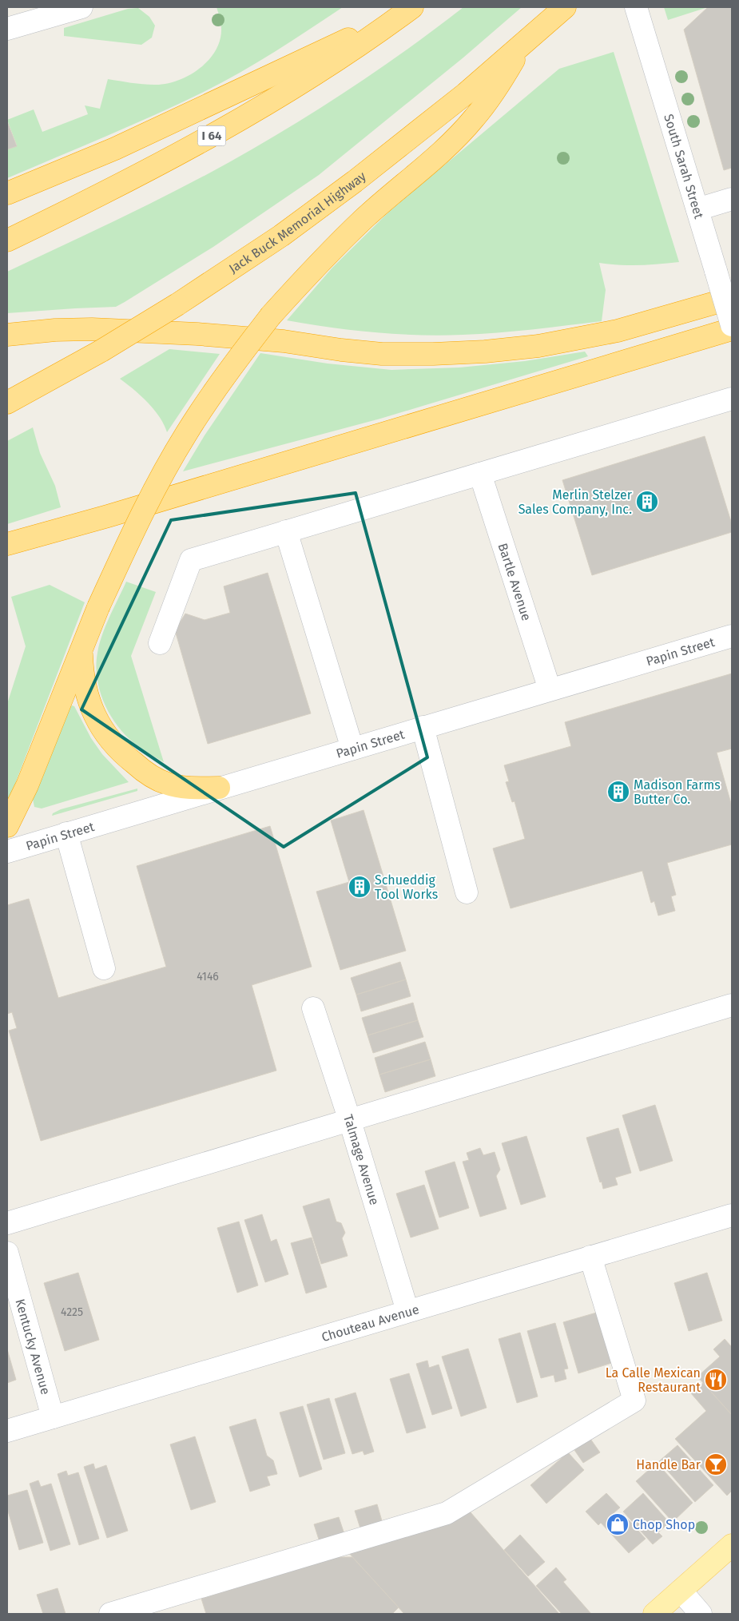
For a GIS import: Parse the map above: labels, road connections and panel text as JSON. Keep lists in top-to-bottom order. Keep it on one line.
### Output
{"streets":{"highway":["I 64","Jack Buck Memorial Highway"],"street":["South Sarah Street","Bartle Avenue","Papin Street","Talmage Avenue","Chouteau Avenue","Kentucky Avenue"]},"crossings":[["Bartle Avenue","Papin Street"],["Talmage Avenue","Chouteau Avenue"],["Chouteau Avenue","Kentucky Avenue"]],"places":{"building":["Merlin Stelzer Sales Company, Inc.","Madison Farms Butter Co.","Schueddig Tool Works"],"restaurant":["La Calle Mexican Restaurant"],"bar":["Handle Bar"],"shop":["Chop Shop"]},"house_numbers":["4146","4225"]}
